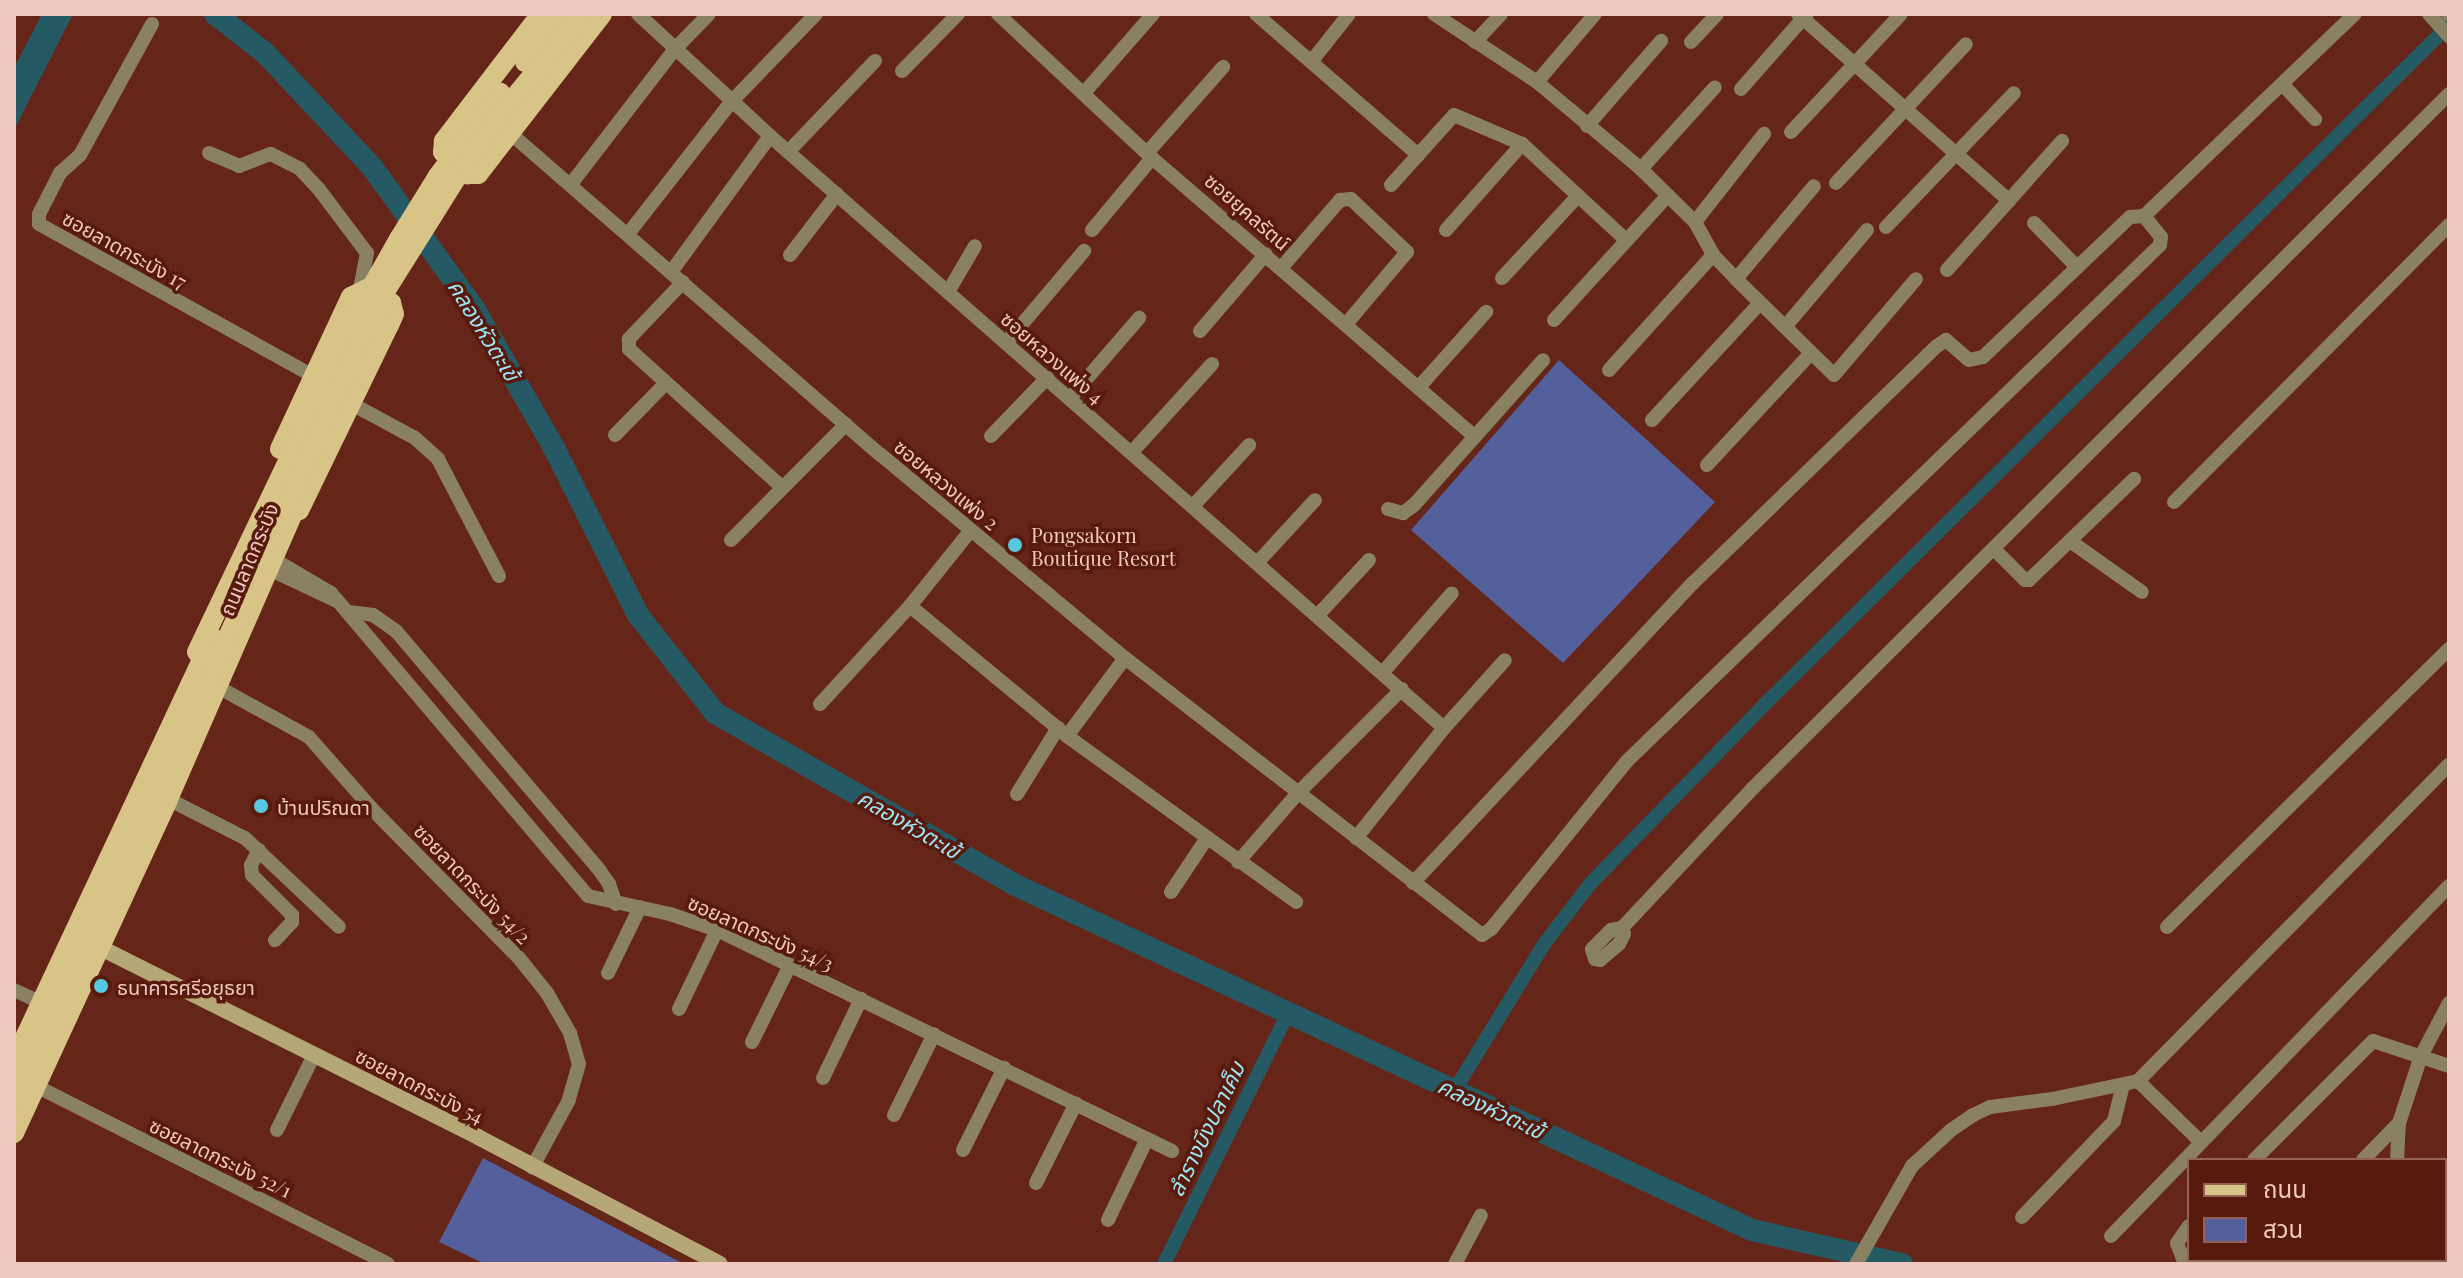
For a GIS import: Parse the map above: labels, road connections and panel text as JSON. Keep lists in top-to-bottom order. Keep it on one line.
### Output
{"streets":{"main road":["ถนนลาดกระบัง","ซอยลาดกระบัง 54"],"street":["ซอยยุคลรัตน์","ซอยลาดกระบัง 17","ซอยหลวงแพ่ง 4","ซอยหลวงแพ่ง 2","ซอยลาดกระบัง 54/2","ซอยลาดกระบัง 54/3","ซอยลาดกระบัง 52/1"]},"crossings":[["ถนนลาดกระบัง","ซอยลาดกระบัง 54/2"],["ถนนลาดกระบัง","ซอยลาดกระบัง 54/3"],["ถนนลาดกระบัง","ซอยลาดกระบัง 54"],["ถนนลาดกระบัง","ซอยลาดกระบัง 52/1"],["ซอยลาดกระบัง 54/2","ซอยลาดกระบัง 54"]],"water":["คลองหัวตะเข้","ลำรางบึงปลาเค็ม"],"places":["Pongsakorn Boutique Resort","บ้านปริณดา","ธนาคารศรีอยุธยา"],"legend":["ถนน","สวน"]}
